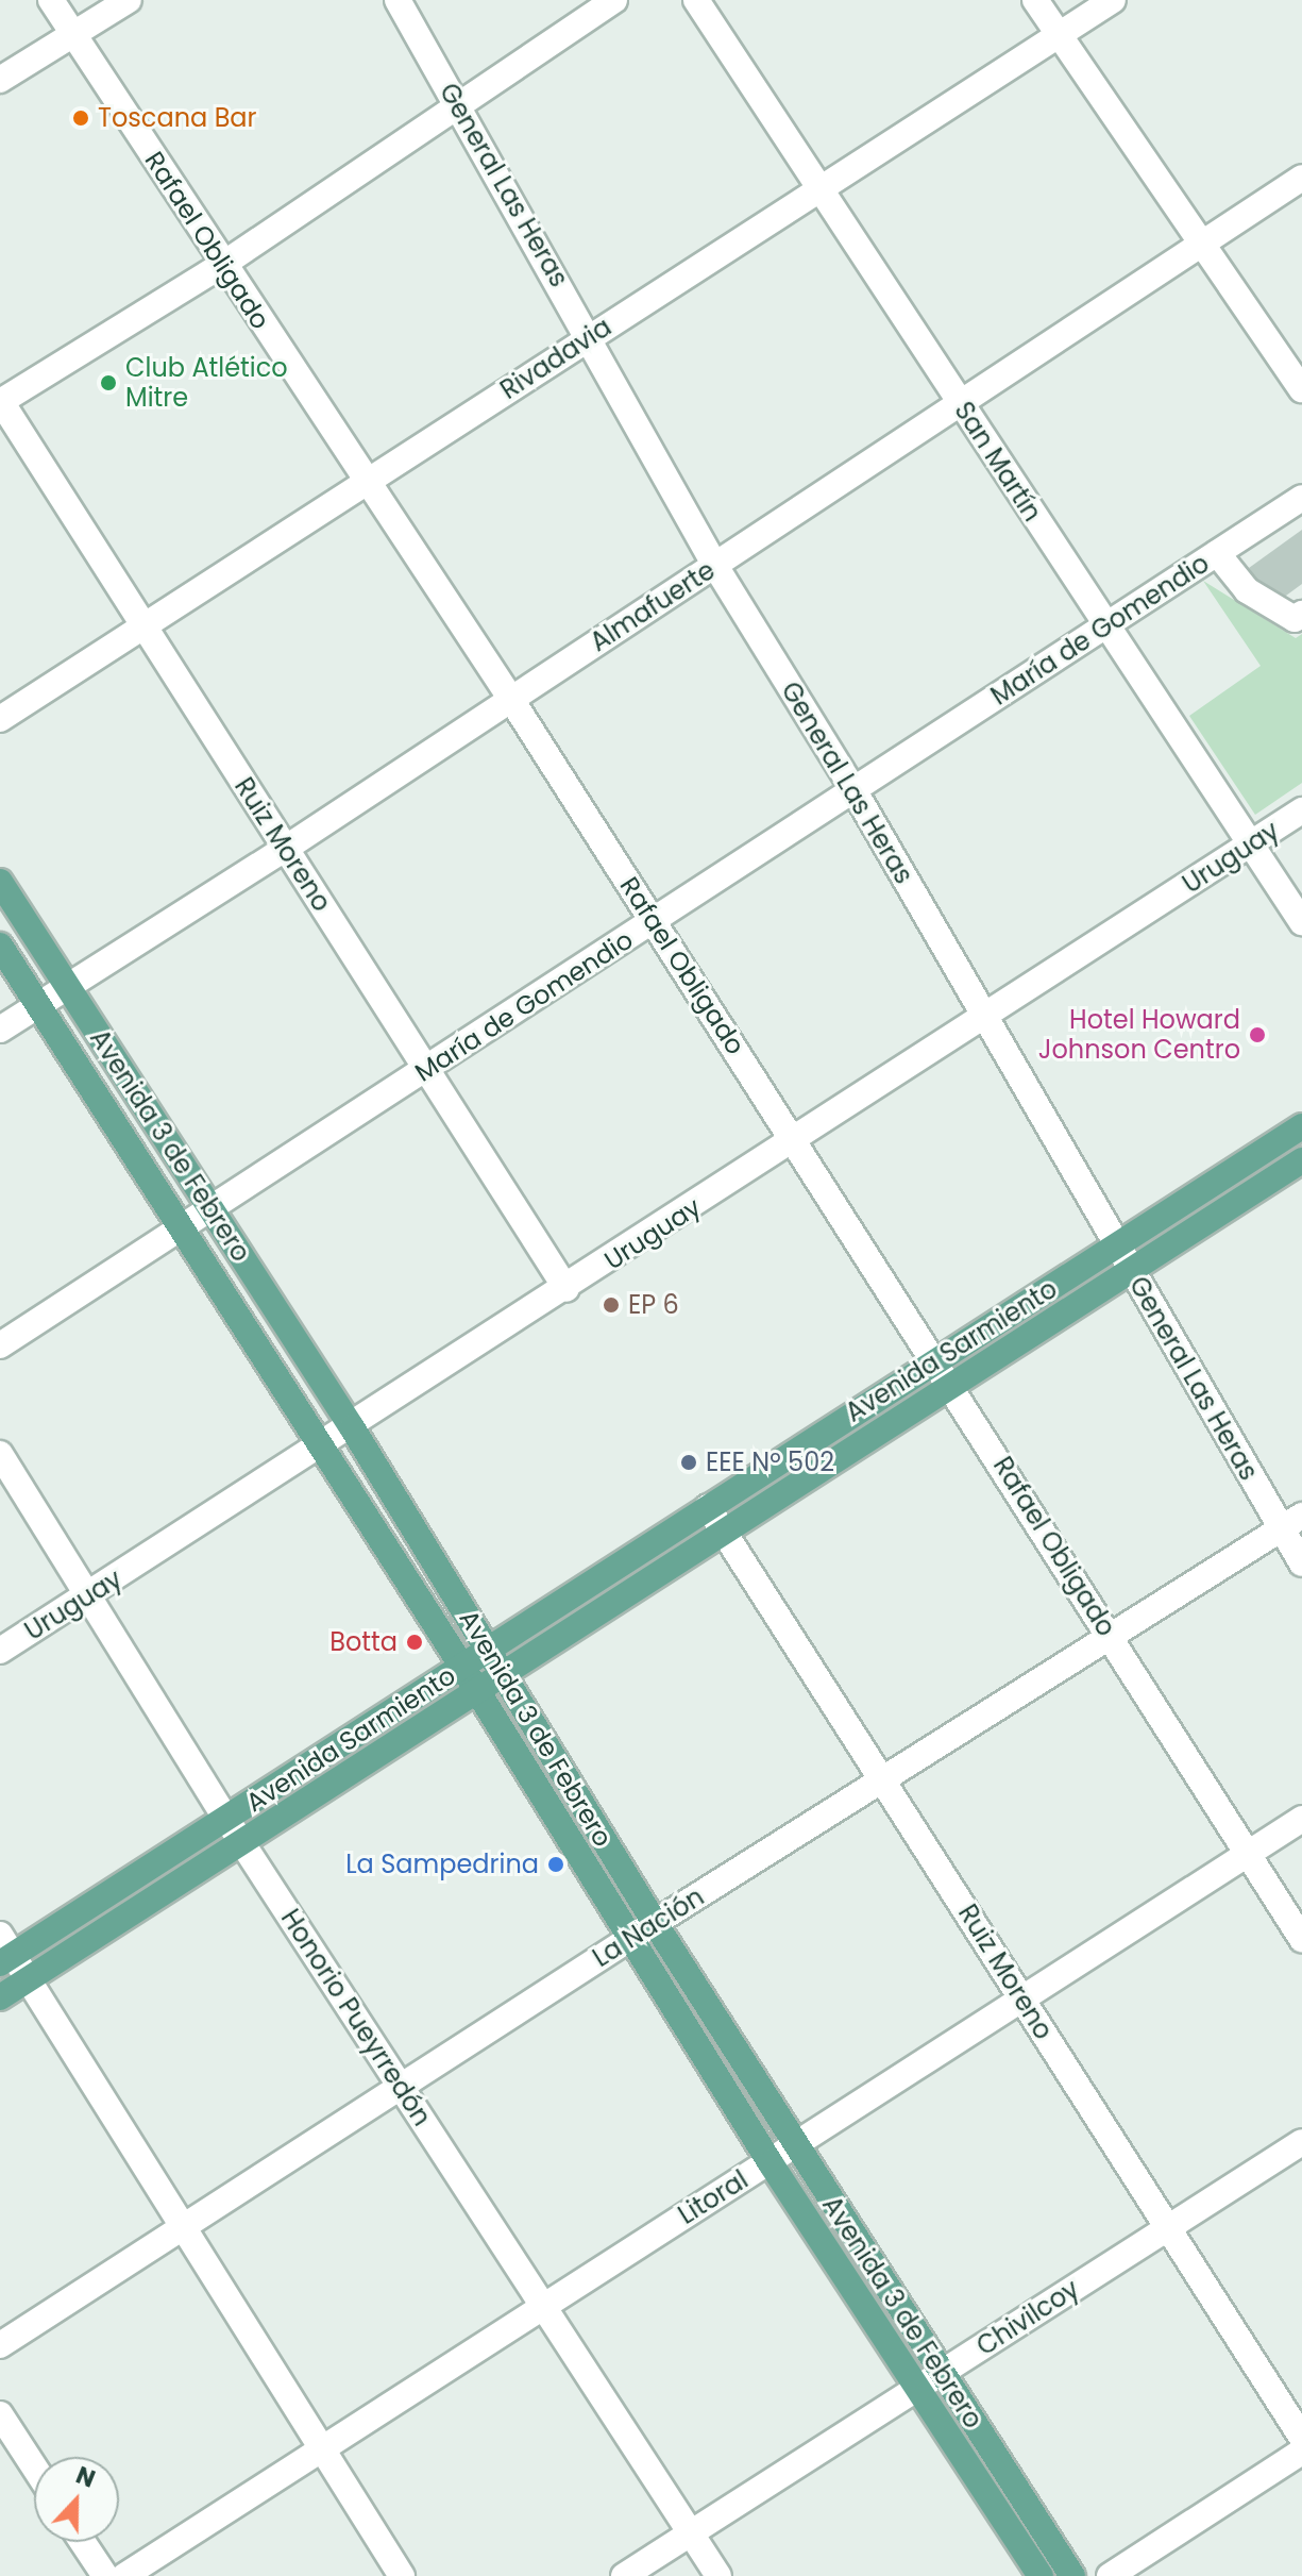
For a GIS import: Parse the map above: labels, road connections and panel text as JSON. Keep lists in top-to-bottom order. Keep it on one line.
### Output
{"streets":{"main road":["Avenida 3 de Febrero","Avenida Sarmiento"],"street":["General Las Heras","Rafael Obligado","Rivadavia","San Martín","Almafuerte","María de Gomendio","Ruiz Moreno","Uruguay","La Nación","Honorio Pueyrredón","Litoral","Chivilcoy"]},"crossings":[["General Las Heras","Rivadavia"],["General Las Heras","Almafuerte"],["General Las Heras","María de Gomendio"],["General Las Heras","Uruguay"],["General Las Heras","Avenida Sarmiento"],["General Las Heras","La Nación"],["Rafael Obligado","Rivadavia"],["Rafael Obligado","Almafuerte"],["Rafael Obligado","María de Gomendio"],["Rafael Obligado","Uruguay"],["Rafael Obligado","Avenida Sarmiento"],["Rafael Obligado","La Nación"],["Rafael Obligado","Litoral"],["Rivadavia","San Martín"],["Rivadavia","Ruiz Moreno"],["San Martín","Almafuerte"],["San Martín","María de Gomendio"],["San Martín","Uruguay"],["Almafuerte","Ruiz Moreno"],["Almafuerte","Avenida 3 de Febrero"],["María de Gomendio","Ruiz Moreno"],["María de Gomendio","Avenida 3 de Febrero"],["Ruiz Moreno","Uruguay"],["Ruiz Moreno","Avenida Sarmiento"],["Ruiz Moreno","La Nación"],["Ruiz Moreno","Litoral"],["Ruiz Moreno","Chivilcoy"],["Uruguay","Avenida 3 de Febrero"],["Uruguay","Honorio Pueyrredón"],["Avenida 3 de Febrero","Avenida Sarmiento"],["Avenida 3 de Febrero","La Nación"],["Avenida 3 de Febrero","Litoral"],["Avenida 3 de Febrero","Chivilcoy"],["Avenida Sarmiento","Honorio Pueyrredón"],["La Nación","Honorio Pueyrredón"],["Honorio Pueyrredón","Litoral"],["Honorio Pueyrredón","Chivilcoy"]],"places":["Toscana Bar","Club Atlético Mitre","Hotel Howard Johnson Centro","EP 6","EEE Nº 502","Botta","La Sampedrina"],"north":"top"}
